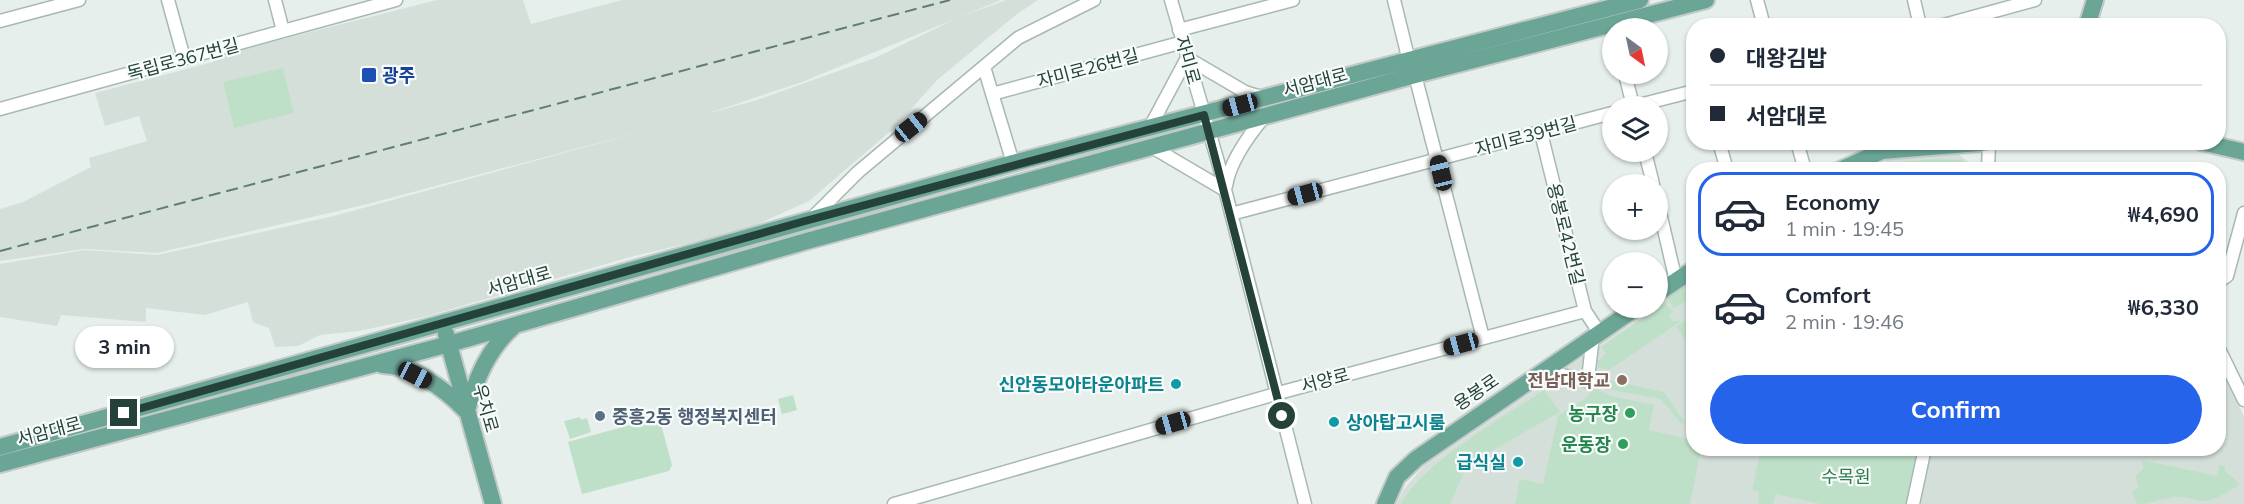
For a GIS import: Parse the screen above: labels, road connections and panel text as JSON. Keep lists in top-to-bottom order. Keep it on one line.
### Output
{"streets":{"main road":["서암대로","용봉로","우치로"],"street":["독립로367번길","자미로","자미로26번길","자미로39번길","용봉로42번길","서양로"]},"crossings":[["자미로","자미로26번길"],["자미로","서암대로"],["자미로","자미로39번길"],["자미로","서양로"],["서암대로","우치로"],["자미로39번길","용봉로42번길"],["용봉로42번길","서양로"],["용봉로42번길","용봉로"]],"parks":["수목원"],"places":{"transit":["광주"],"other":["전남대학교","신안동모아타운아파트","농구장","중흥2동 행정복지센터","상아탑고시룸","운동장","급식실"]},"north":"bottom right","page":{"map_buttons":["+","−"],"banner":["대왕김밥","서암대로"],"list":[{"name":"Economy","note":"1 min · 19:45","value":"₩4,690"},{"name":"Comfort","note":"2 min · 19:46","value":"₩6,330"}],"bubble":"3 min","buttons":"Confirm"}}
